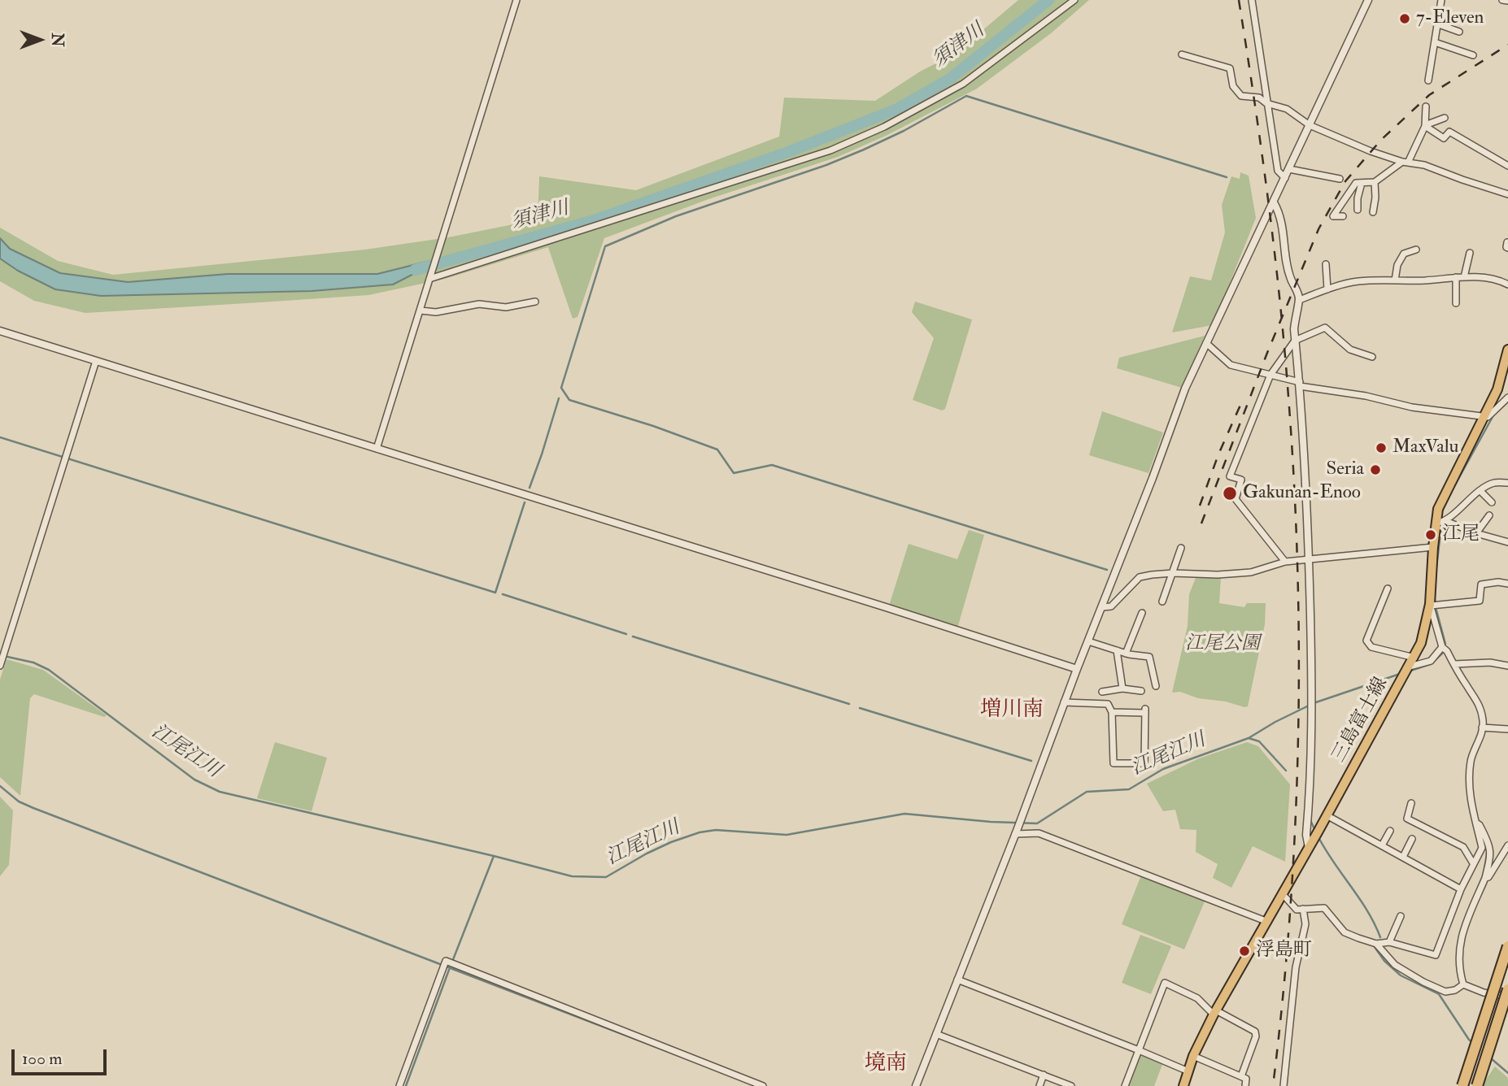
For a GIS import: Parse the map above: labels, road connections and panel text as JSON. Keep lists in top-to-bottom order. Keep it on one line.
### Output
{"streets":{"main road":["三島富士線"]},"districts":["増川南","境南"],"water":["須津川","江尾江川"],"parks":["江尾公園"],"places":["7-Eleven","MaxValu","Seria","Gakunan-Enoo","江尾","浮島町"],"scale_bar":"100 m","north":"right"}
